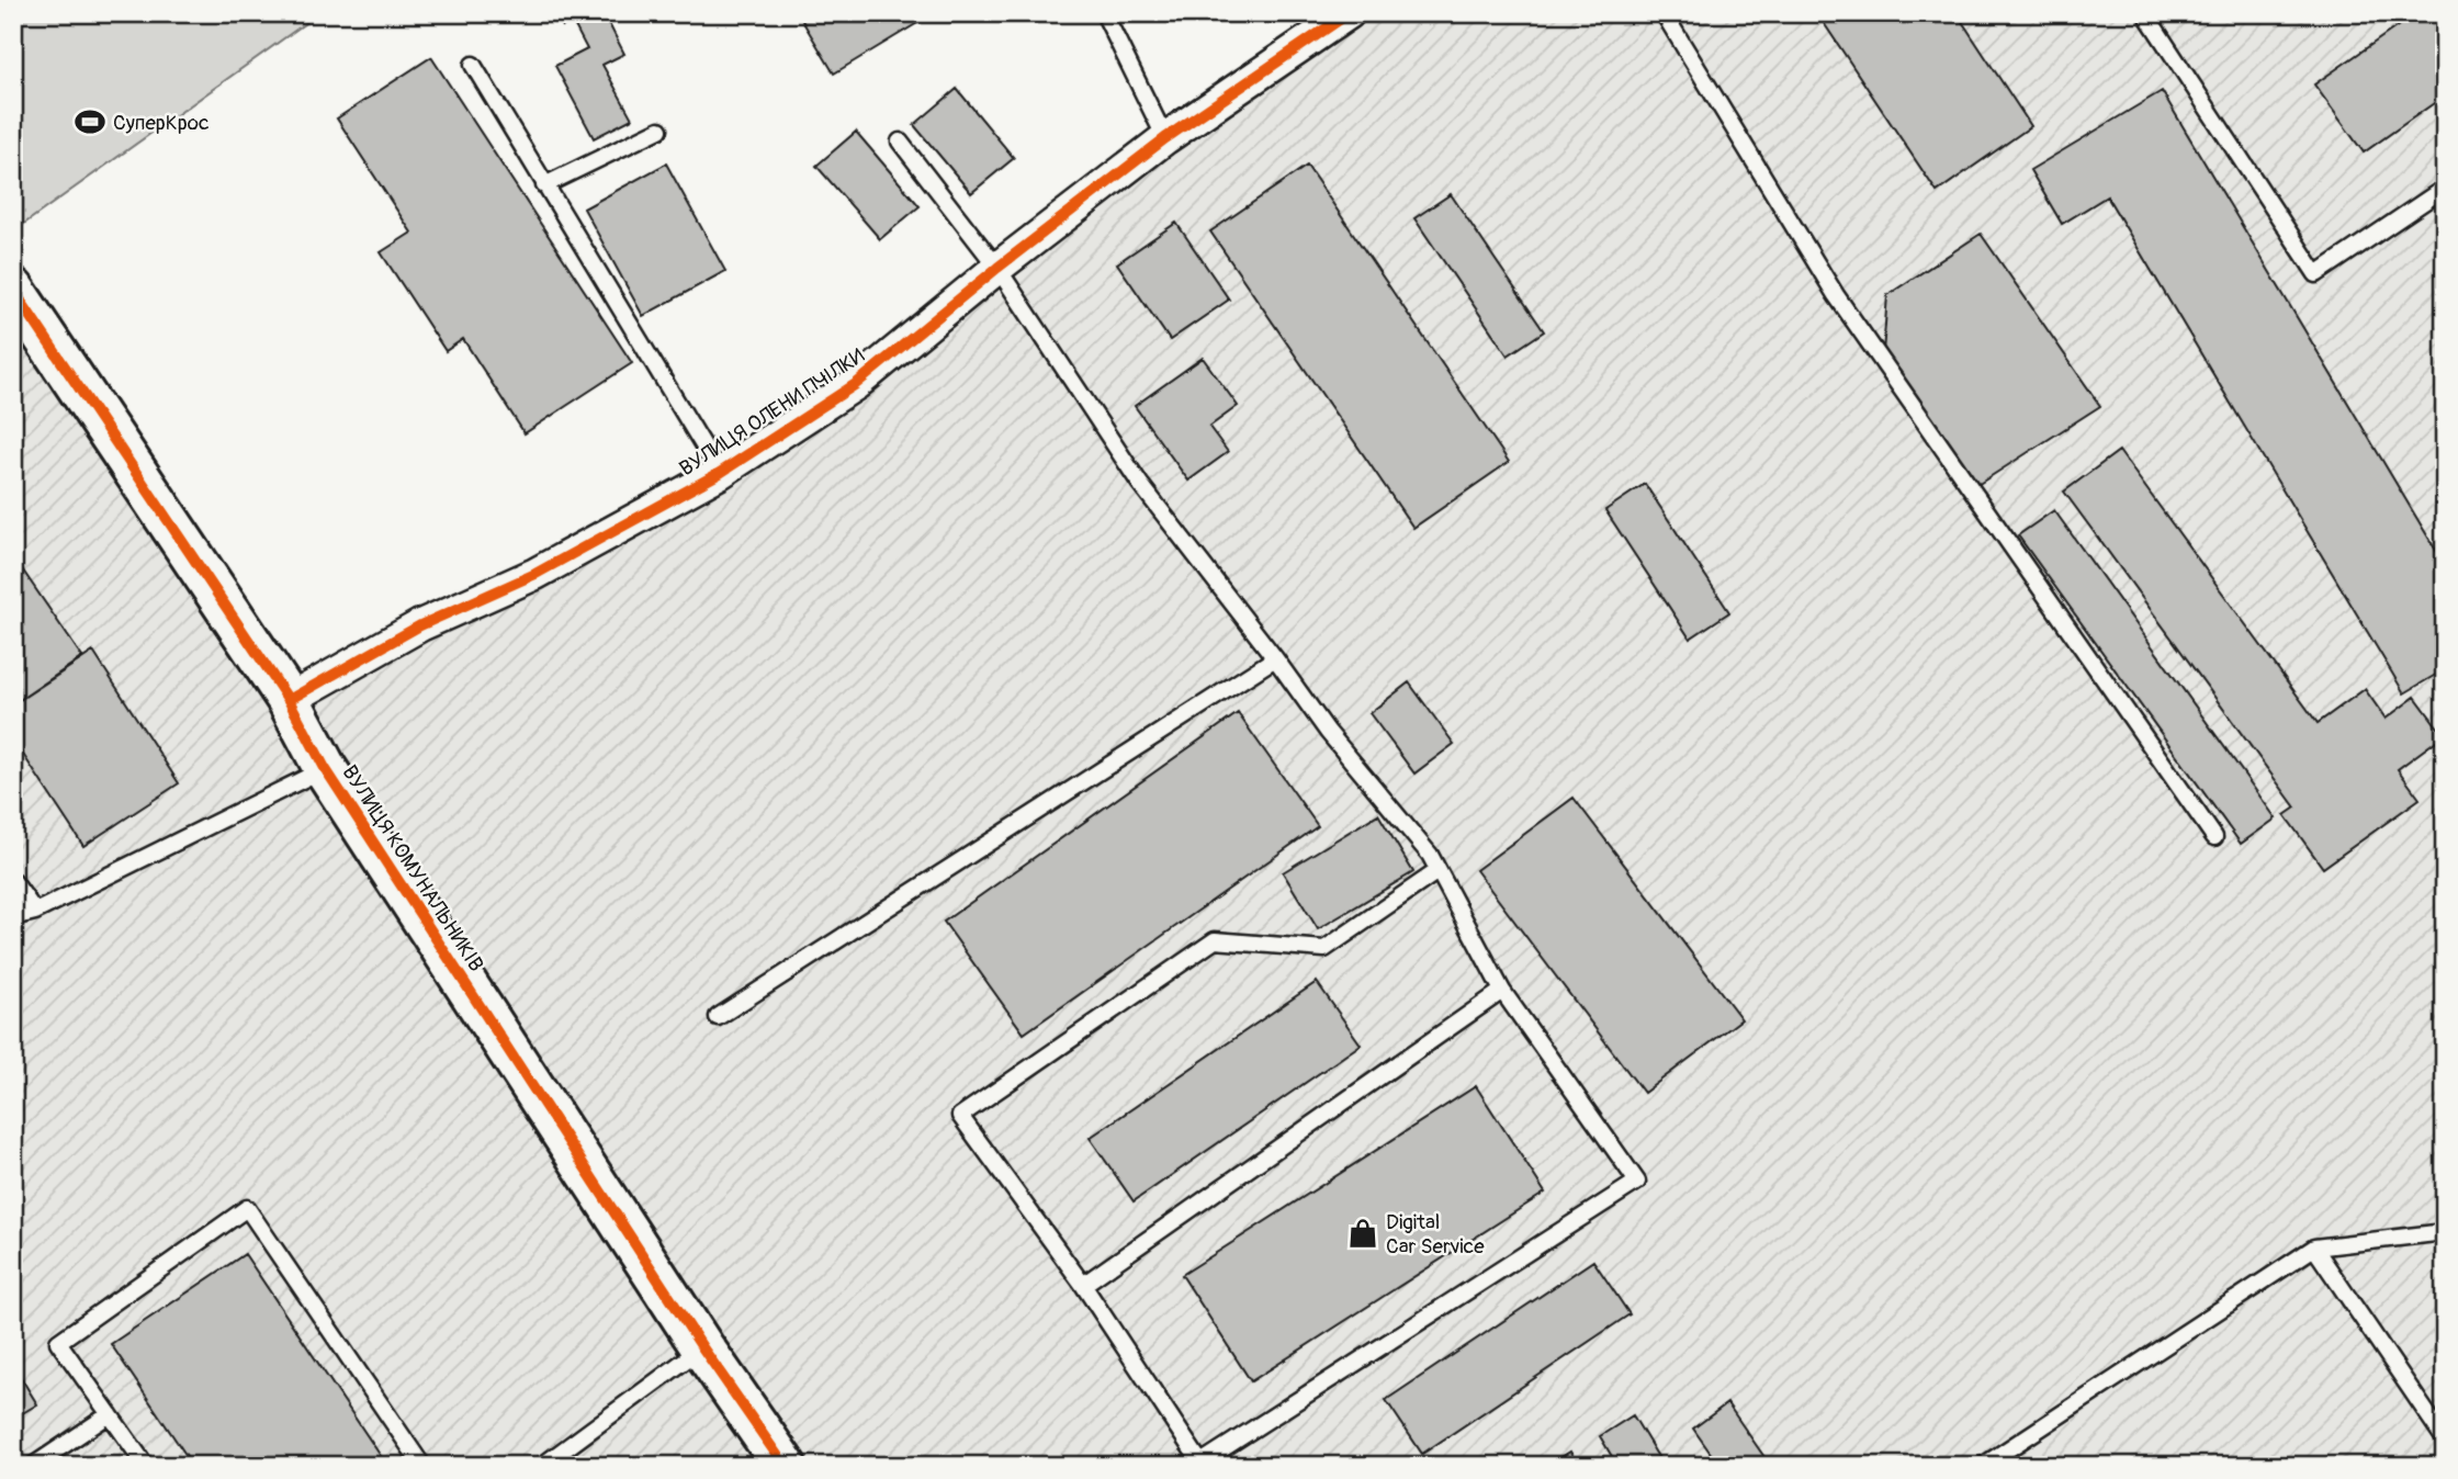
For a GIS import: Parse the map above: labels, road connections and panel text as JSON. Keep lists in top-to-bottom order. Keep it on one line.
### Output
{"streets":{"street":["ВУЛИЦЯ ОЛЕНИ ПЧІЛКИ","ВУЛИЦЯ КОМУНАЛЬНИКІВ"]},"crossings":[["ВУЛИЦЯ ОЛЕНИ ПЧІЛКИ","ВУЛИЦЯ КОМУНАЛЬНИКІВ"]],"places":{"sports":["СуперКрос"],"shop":["Digital Car Service"]}}
